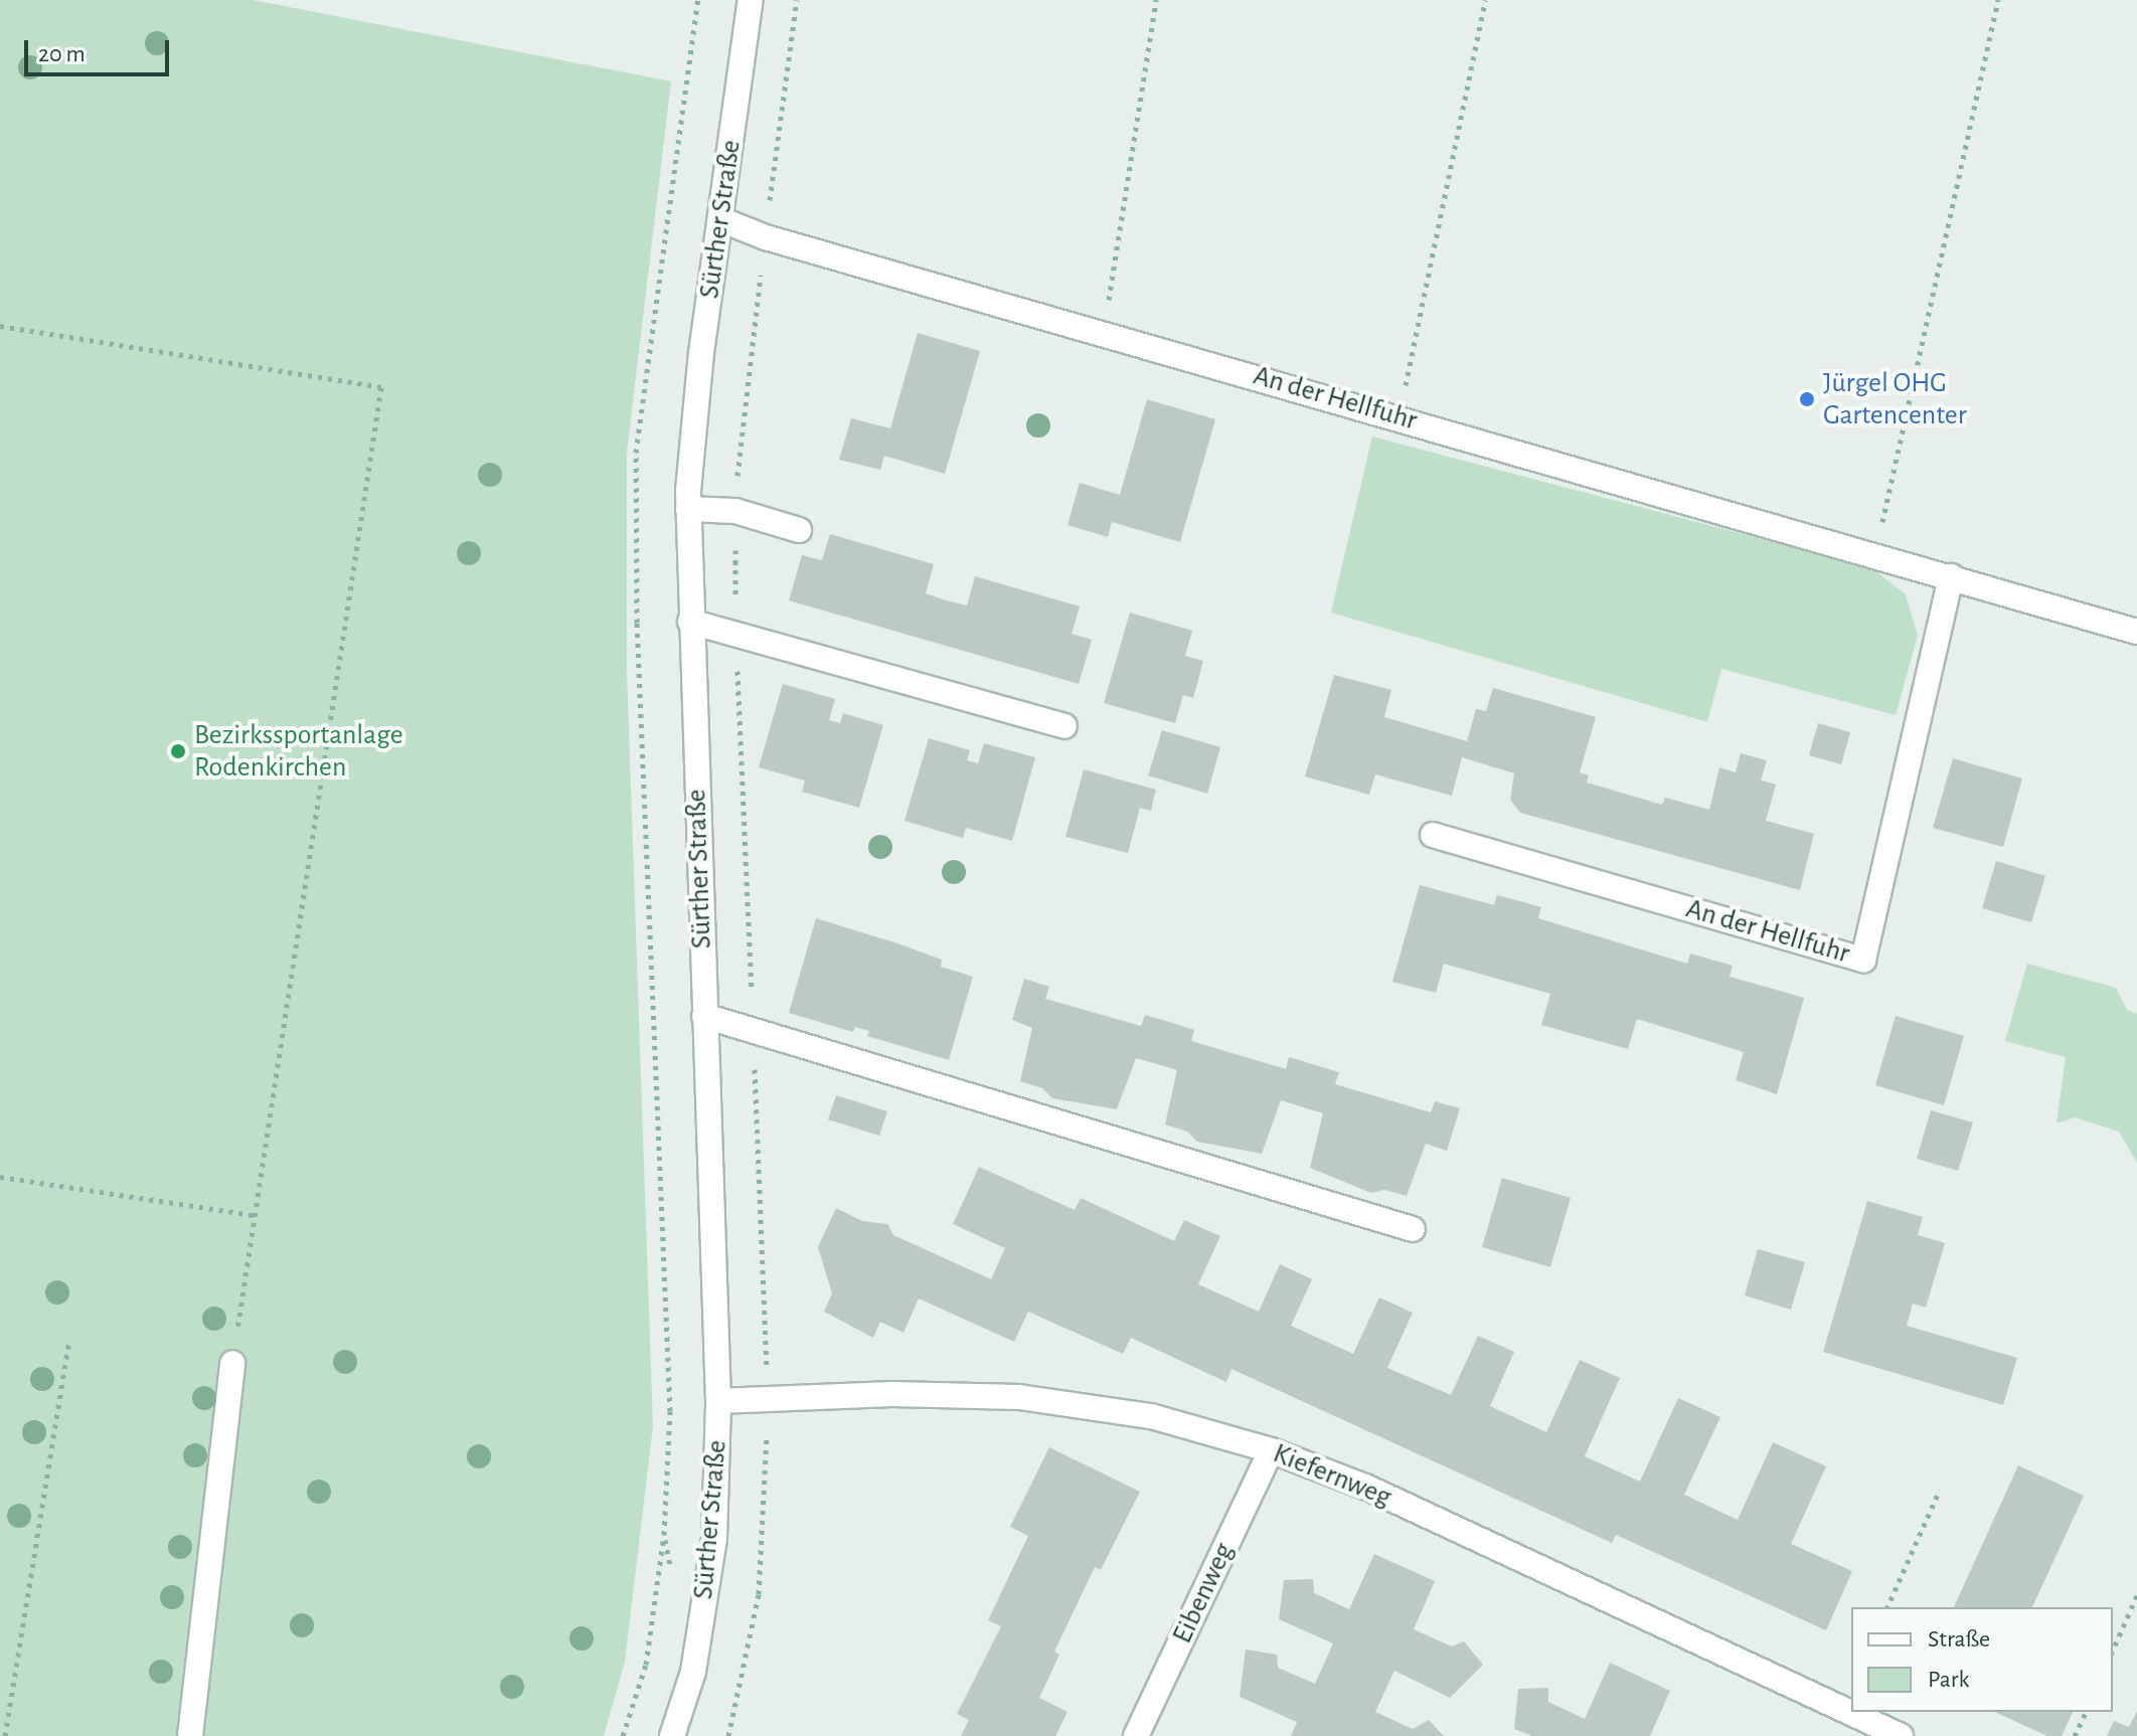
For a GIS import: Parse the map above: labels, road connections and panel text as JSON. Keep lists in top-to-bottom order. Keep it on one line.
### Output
{"streets":{"street":["Sürther Straße","An der Hellfuhr","Kiefernweg","Eibenweg"]},"crossings":[["Sürther Straße","An der Hellfuhr"],["Sürther Straße","Kiefernweg"],["Kiefernweg","Eibenweg"]],"places":["Jürgel OHG Gartencenter","Bezirkssportanlage Rodenkirchen"],"legend":["Straße","Park"],"scale_bar":"20 m"}
